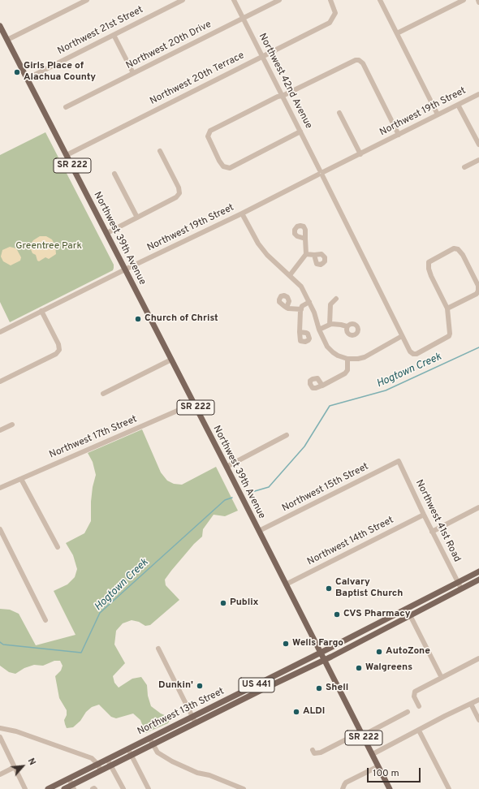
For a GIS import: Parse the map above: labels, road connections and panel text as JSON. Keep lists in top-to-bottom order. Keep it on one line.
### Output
{"streets":{"main road":["SR 222","Northwest 39th Avenue","US 441","Northwest 13th Street"],"street":["Northwest 21st Street","Northwest 20th Drive","Northwest 20th Terrace","Northwest 42nd Avenue","Northwest 19th Street","Northwest 17th Street","Northwest 15th Street","Northwest 41st Road","Northwest 14th Street"]},"crossings":[["Northwest 21st Street","Northwest 39th Avenue"],["Northwest 20th Drive","Northwest 42nd Avenue"],["Northwest 20th Terrace","Northwest 42nd Avenue"],["Northwest 20th Terrace","Northwest 39th Avenue"],["Northwest 42nd Avenue","Northwest 19th Street"],["Northwest 19th Street","Northwest 39th Avenue"],["Northwest 39th Avenue","Northwest 17th Street"],["Northwest 39th Avenue","Northwest 15th Street"],["Northwest 39th Avenue","Northwest 14th Street"],["Northwest 39th Avenue","Northwest 13th Street"],["Northwest 15th Street","Northwest 41st Road"],["Northwest 41st Road","Northwest 14th Street"],["Northwest 41st Road","Northwest 13th Street"]],"water":["Hogtown Creek"],"parks":["Greentree Park"],"places":["Girls Place of Alachua County","Church of Christ","Calvary Baptist Church","Publix","CVS Pharmacy","Wells Fargo","AutoZone","Walgreens","Dunkin'","Shell","ALDI"],"scale_bar":"100 m","north":"top right"}
